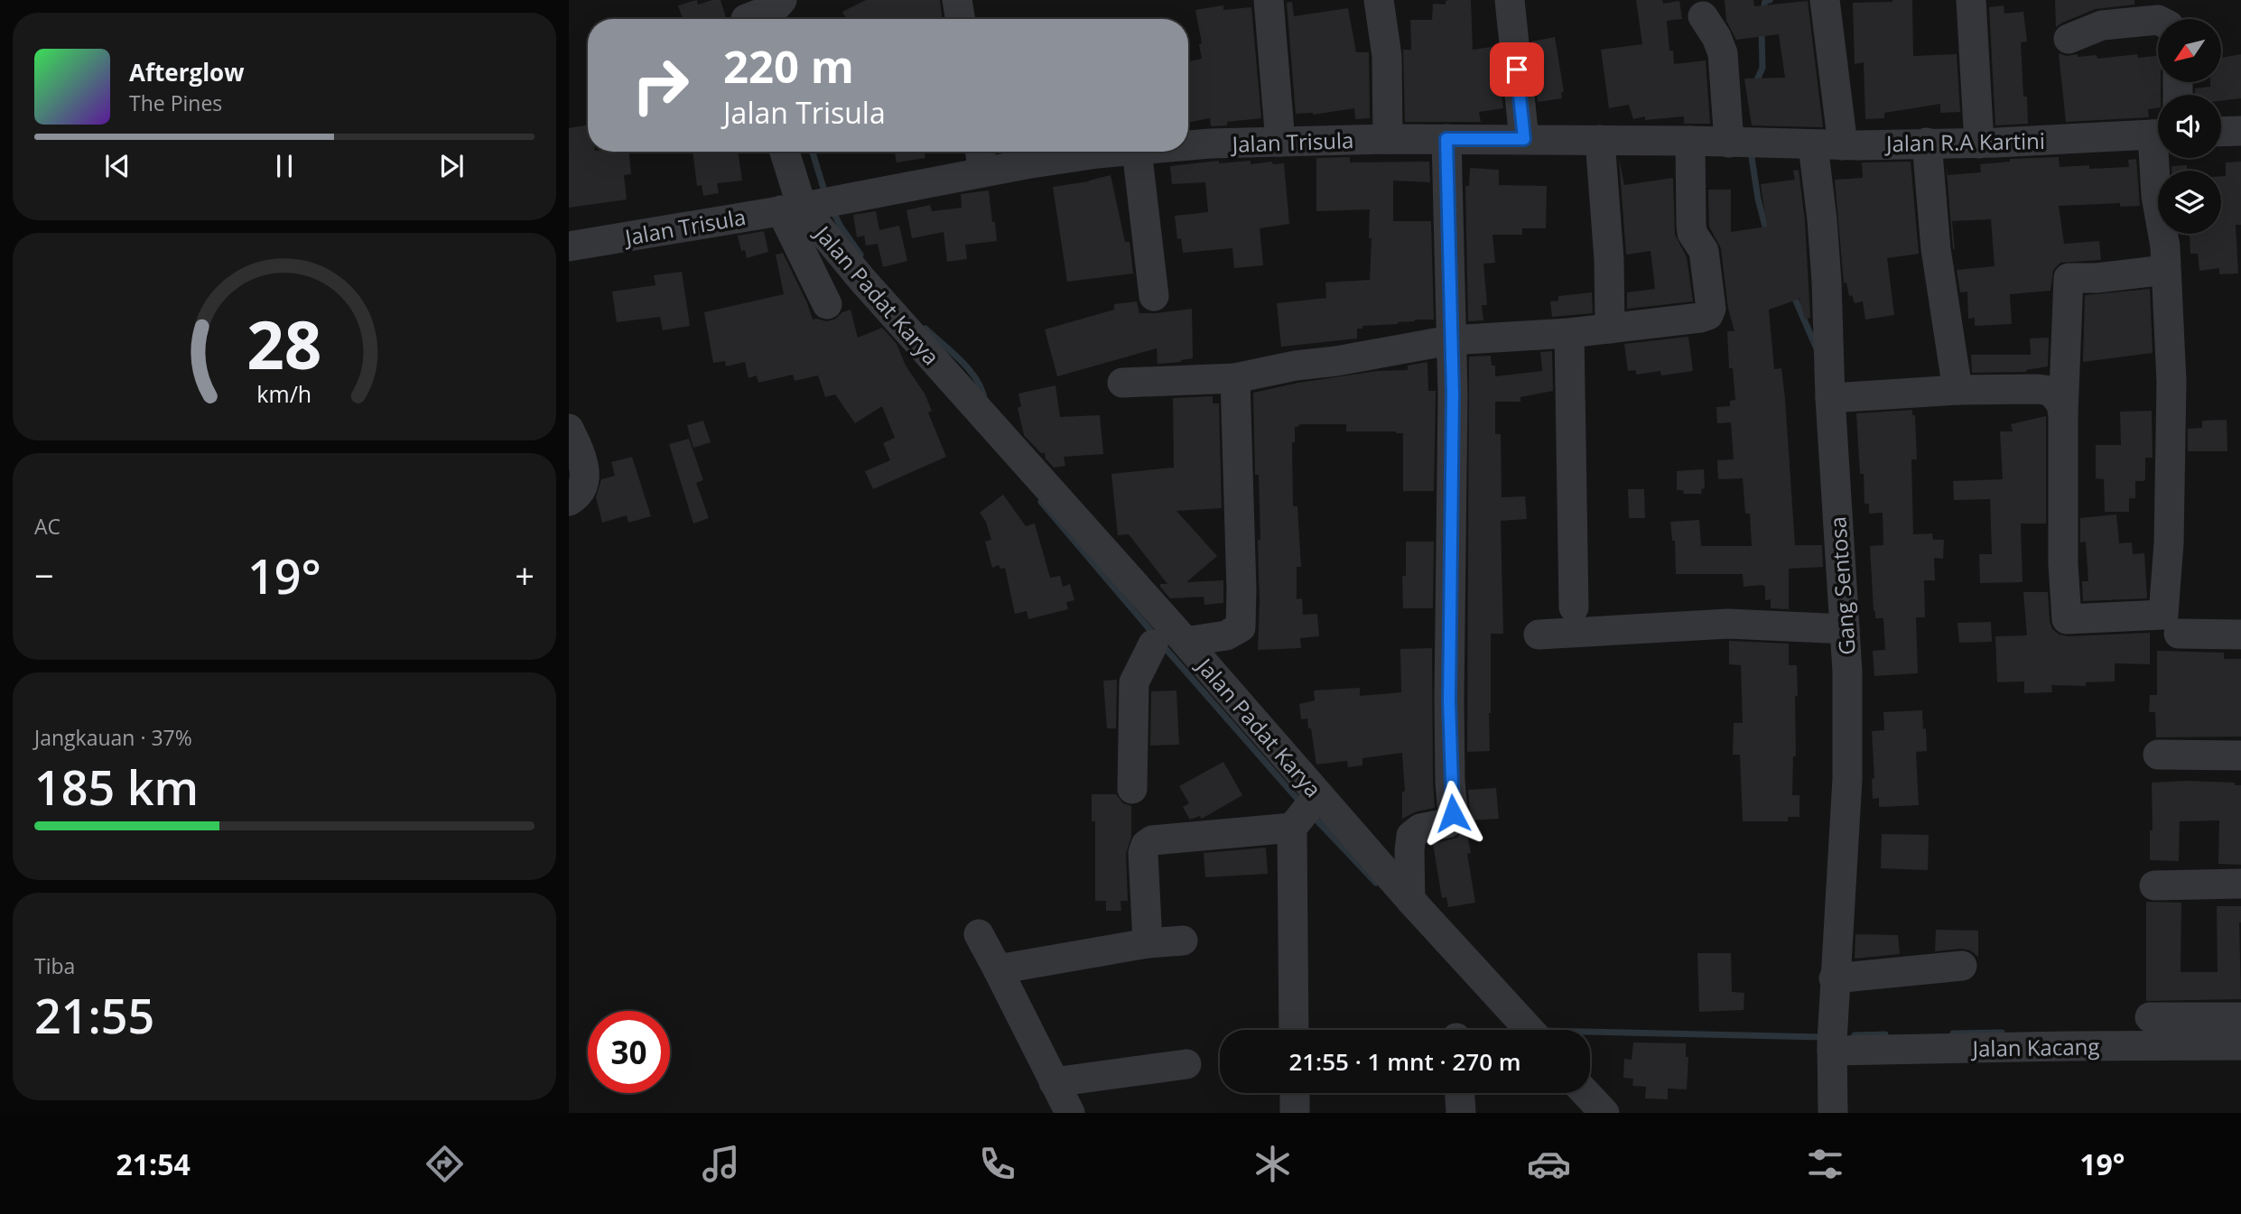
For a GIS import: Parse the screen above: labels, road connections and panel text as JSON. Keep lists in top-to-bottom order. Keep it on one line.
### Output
{"streets":{"street":["Jalan Trisula","Jalan R.A Kartini","Jalan Padat Karya","Gang Sentosa","Jalan Kacang"]},"crossings":[["Jalan Trisula","Jalan R.A Kartini"],["Jalan Trisula","Jalan Padat Karya"],["Jalan R.A Kartini","Gang Sentosa"],["Gang Sentosa","Jalan Kacang"]],"north":"bottom left","page":{"turn":["220 m","Jalan Trisula"],"song":["Afterglow","The Pines"],"tile":["AC",["Jangkauan · 37%","185 km"],["Tiba","21:55"]],"heat":["−","19°","+"],"limit":"30","trip":"21:55 · 1 mnt · 270 m","tabs":["21:54","19°"],"gauge":["28","km/h"]}}
